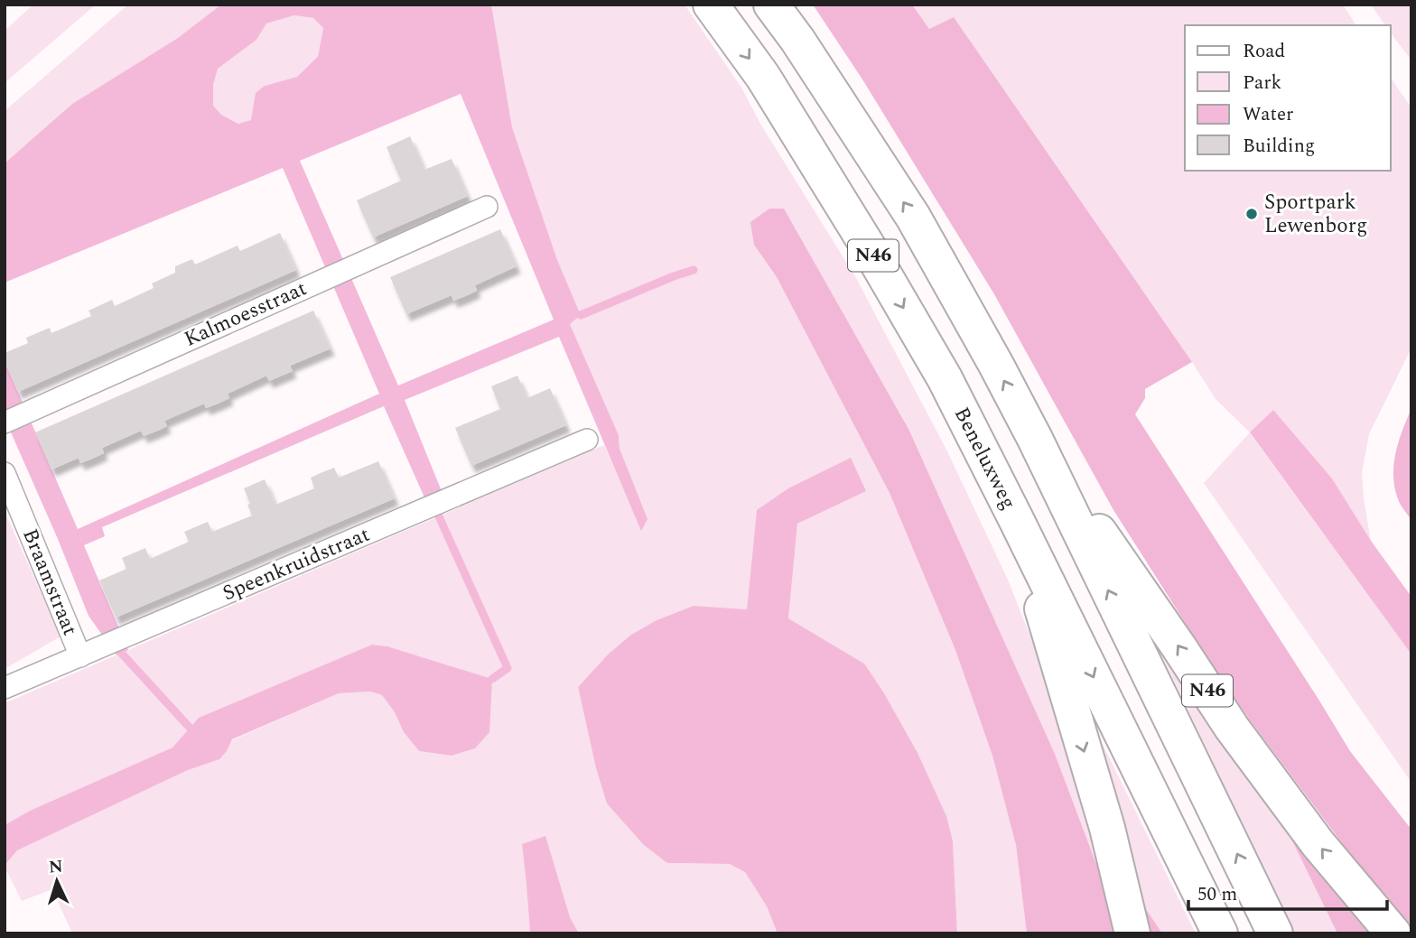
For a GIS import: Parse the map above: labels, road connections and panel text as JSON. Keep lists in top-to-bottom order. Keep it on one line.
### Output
{"streets":{"highway":["N46","Beneluxweg"],"street":["Kalmoesstraat","Speenkruidstraat","Braamstraat"]},"crossings":[["N46","Beneluxweg"],["Speenkruidstraat","Braamstraat"]],"places":["Sportpark Lewenborg"],"legend":["Road","Park","Water","Building"],"scale_bar":"50 m","north":"top"}
